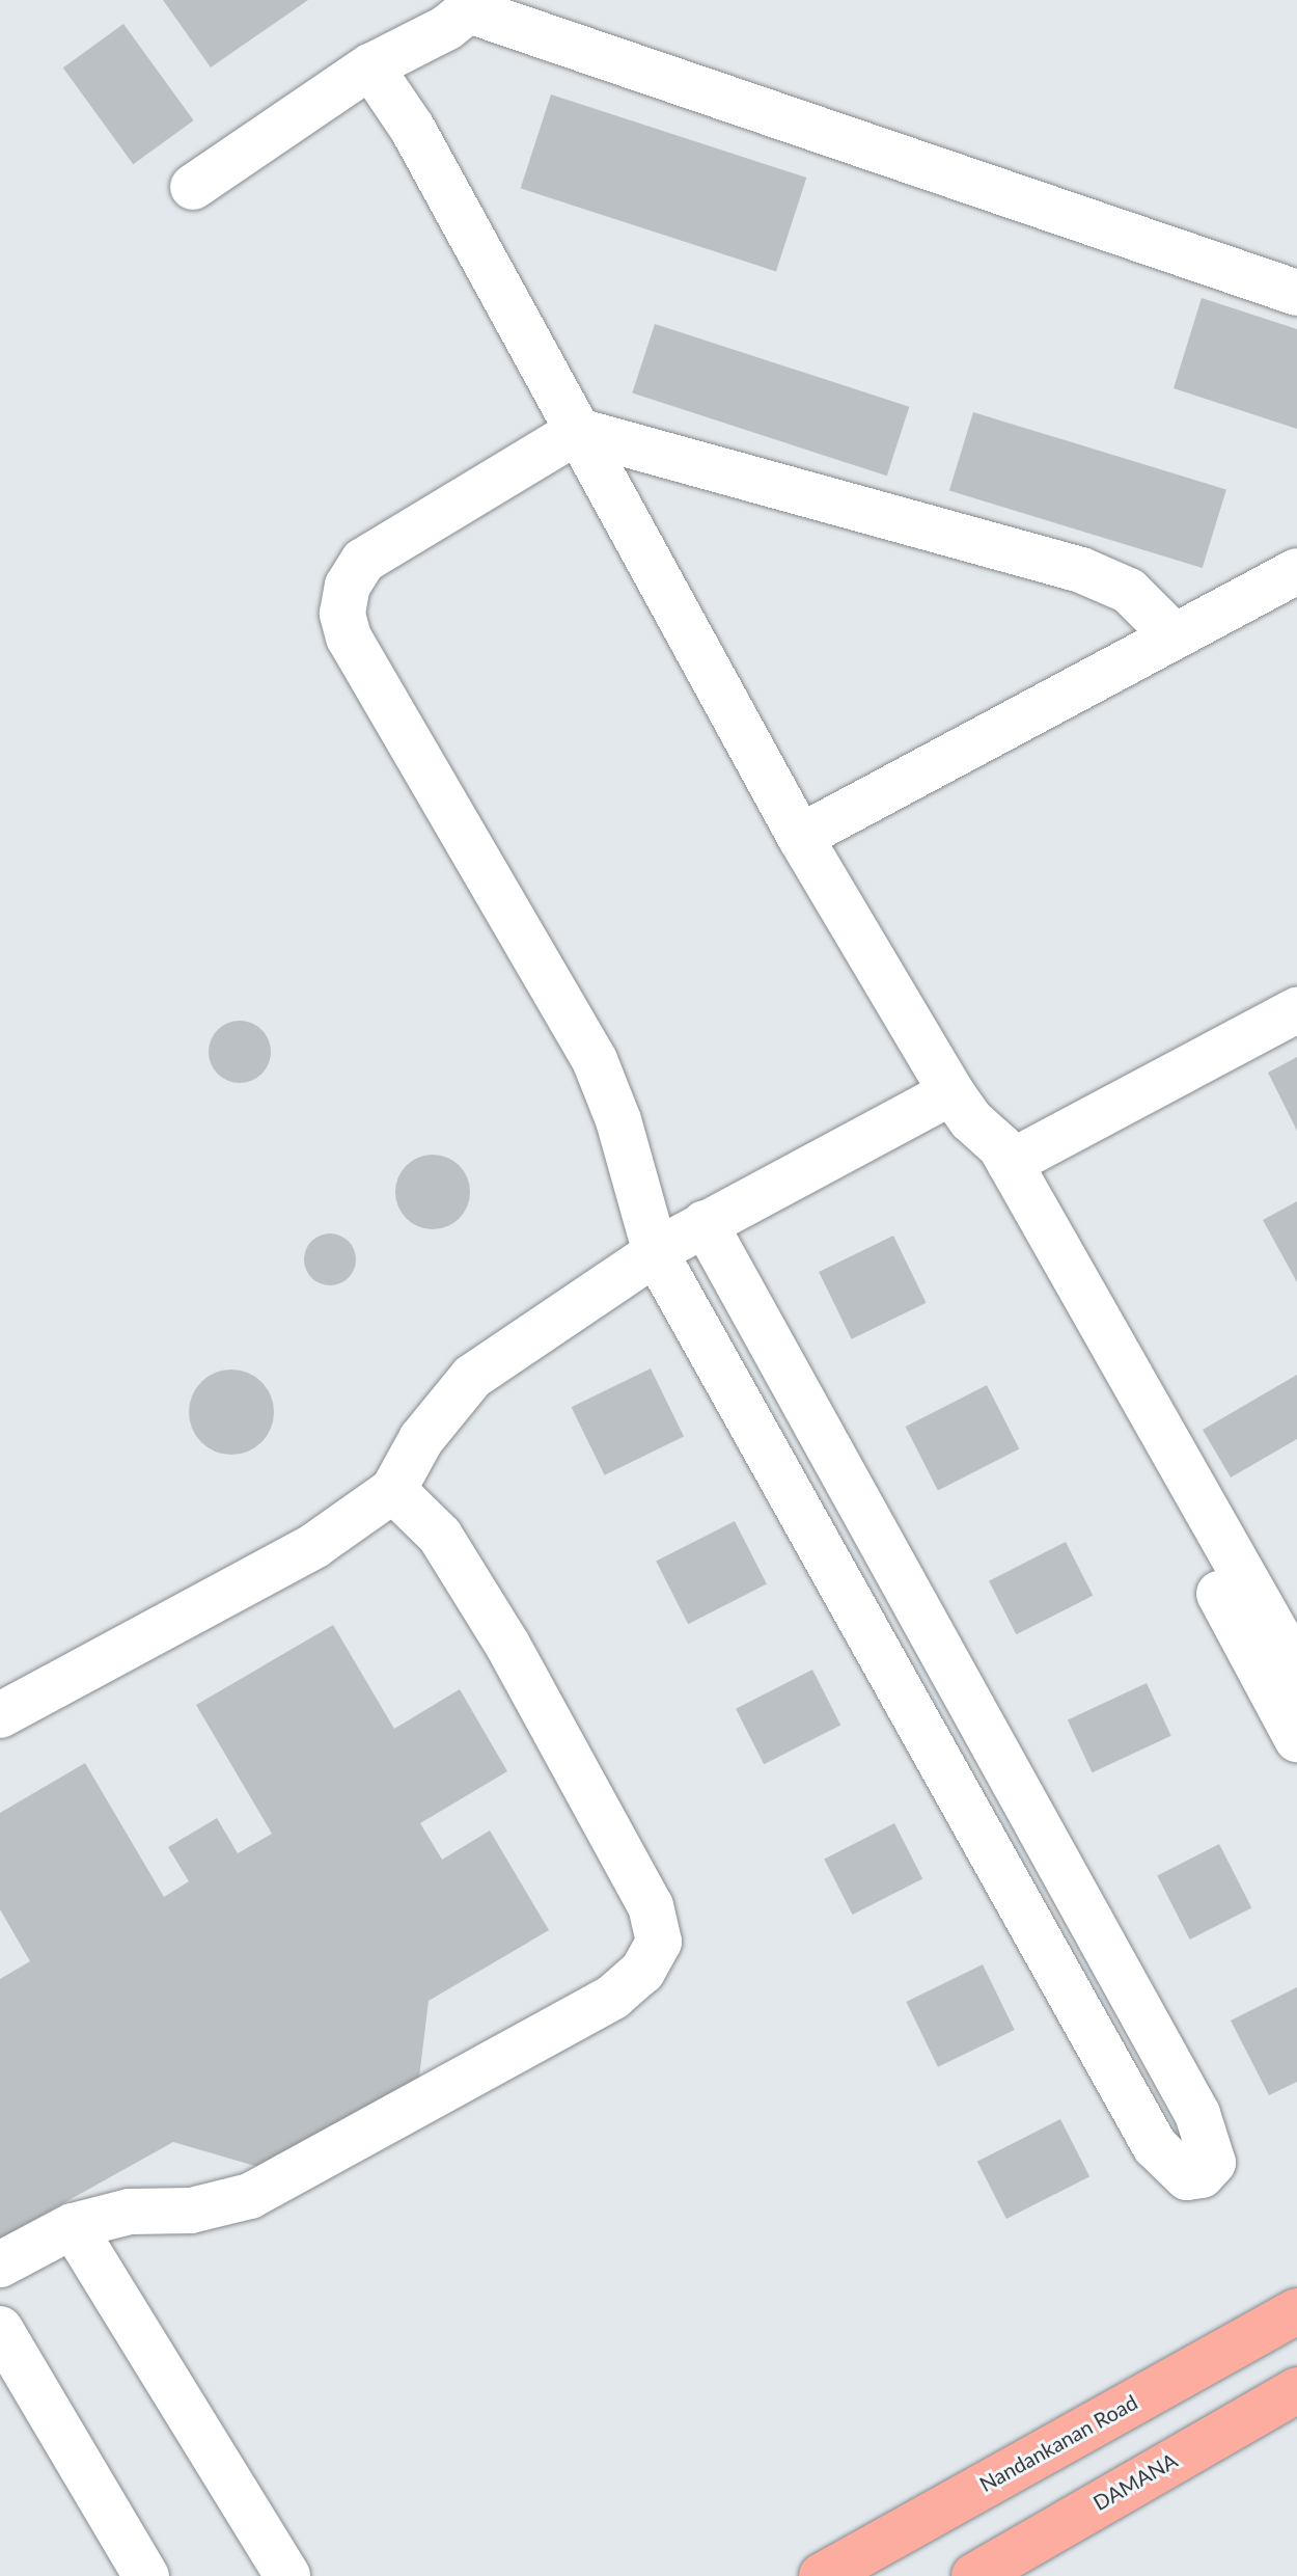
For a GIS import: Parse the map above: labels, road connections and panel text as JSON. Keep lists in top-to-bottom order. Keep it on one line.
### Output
{"streets":{"main road":["Nandankanan Road","DAMANA"]}}
